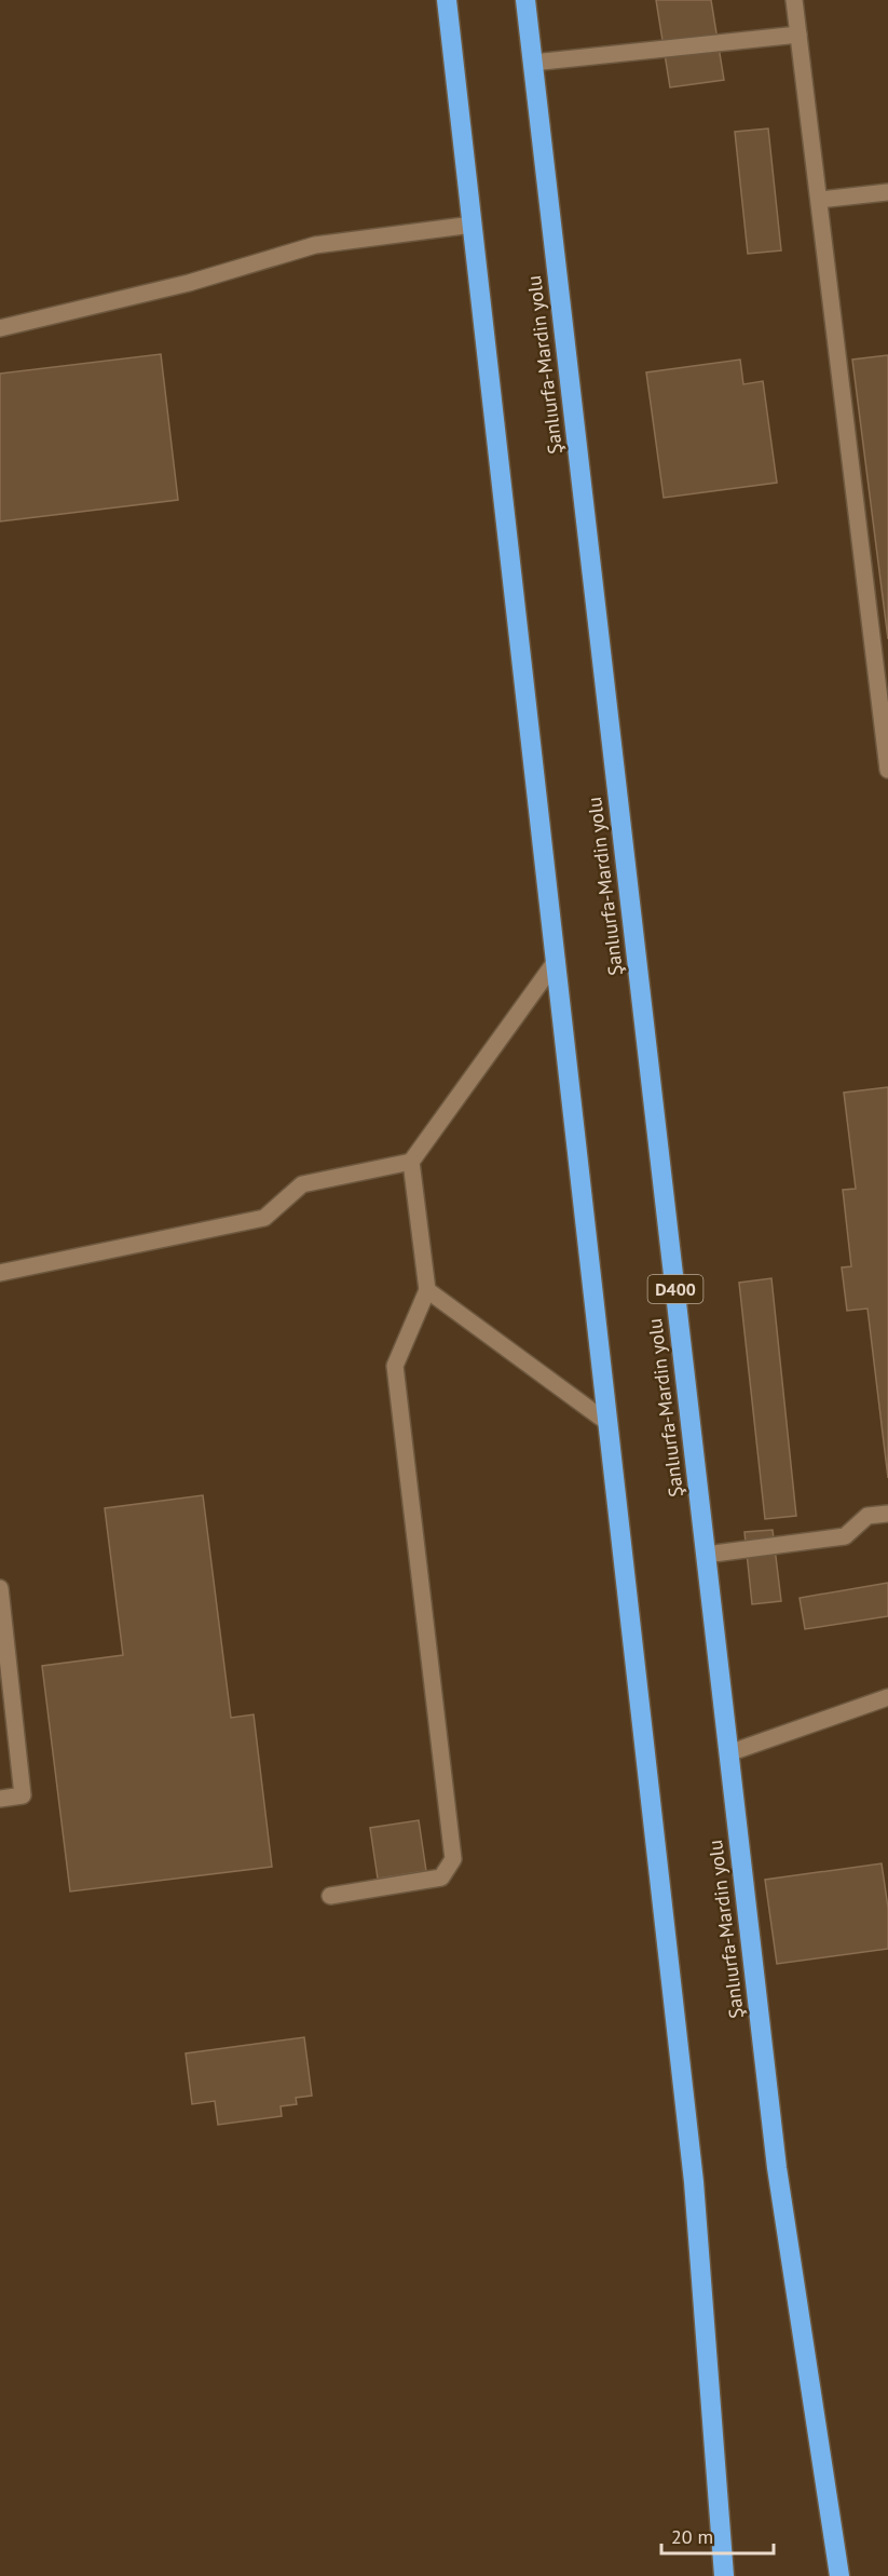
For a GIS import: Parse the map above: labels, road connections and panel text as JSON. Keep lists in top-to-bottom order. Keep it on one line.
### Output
{"streets":{"highway":["Şanlıurfa-Mardin yolu","D400"]},"scale_bar":"20 m"}
